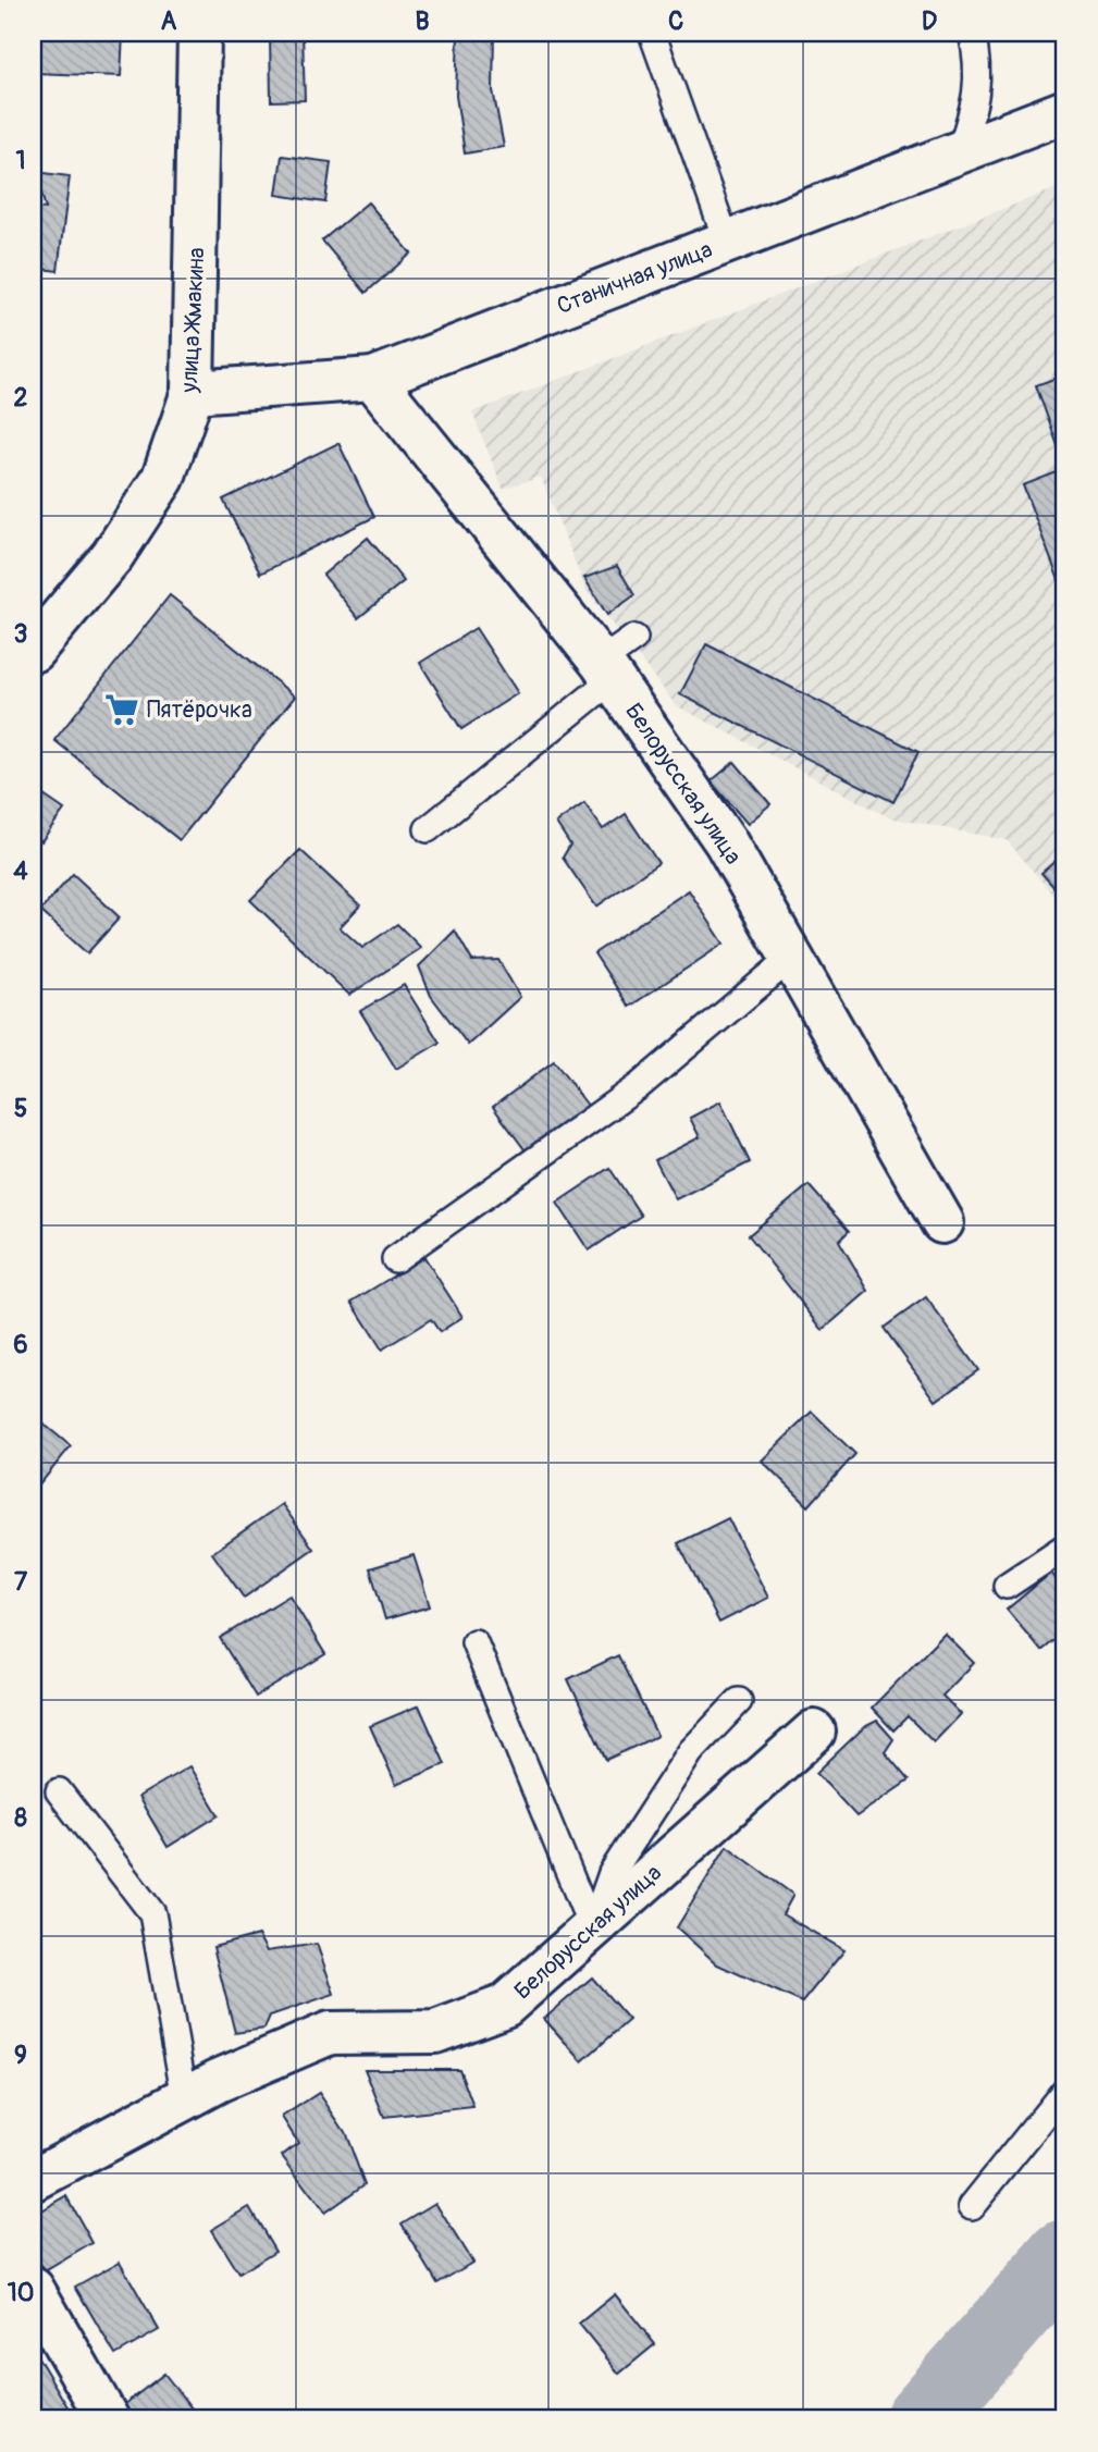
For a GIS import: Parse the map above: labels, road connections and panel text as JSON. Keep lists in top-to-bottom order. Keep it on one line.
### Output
{"streets":{"street":["Станичная улица","улица Жмакина","Белорусская улица"]},"crossings":[["Станичная улица","улица Жмакина"],["Станичная улица","Белорусская улица"]],"places":{"supermarket":["Пятёрочка"]},"grid":{"columns":["A","B","C","D"],"rows":["1","2","3","4","5","6","7","8","9","10"]}}
